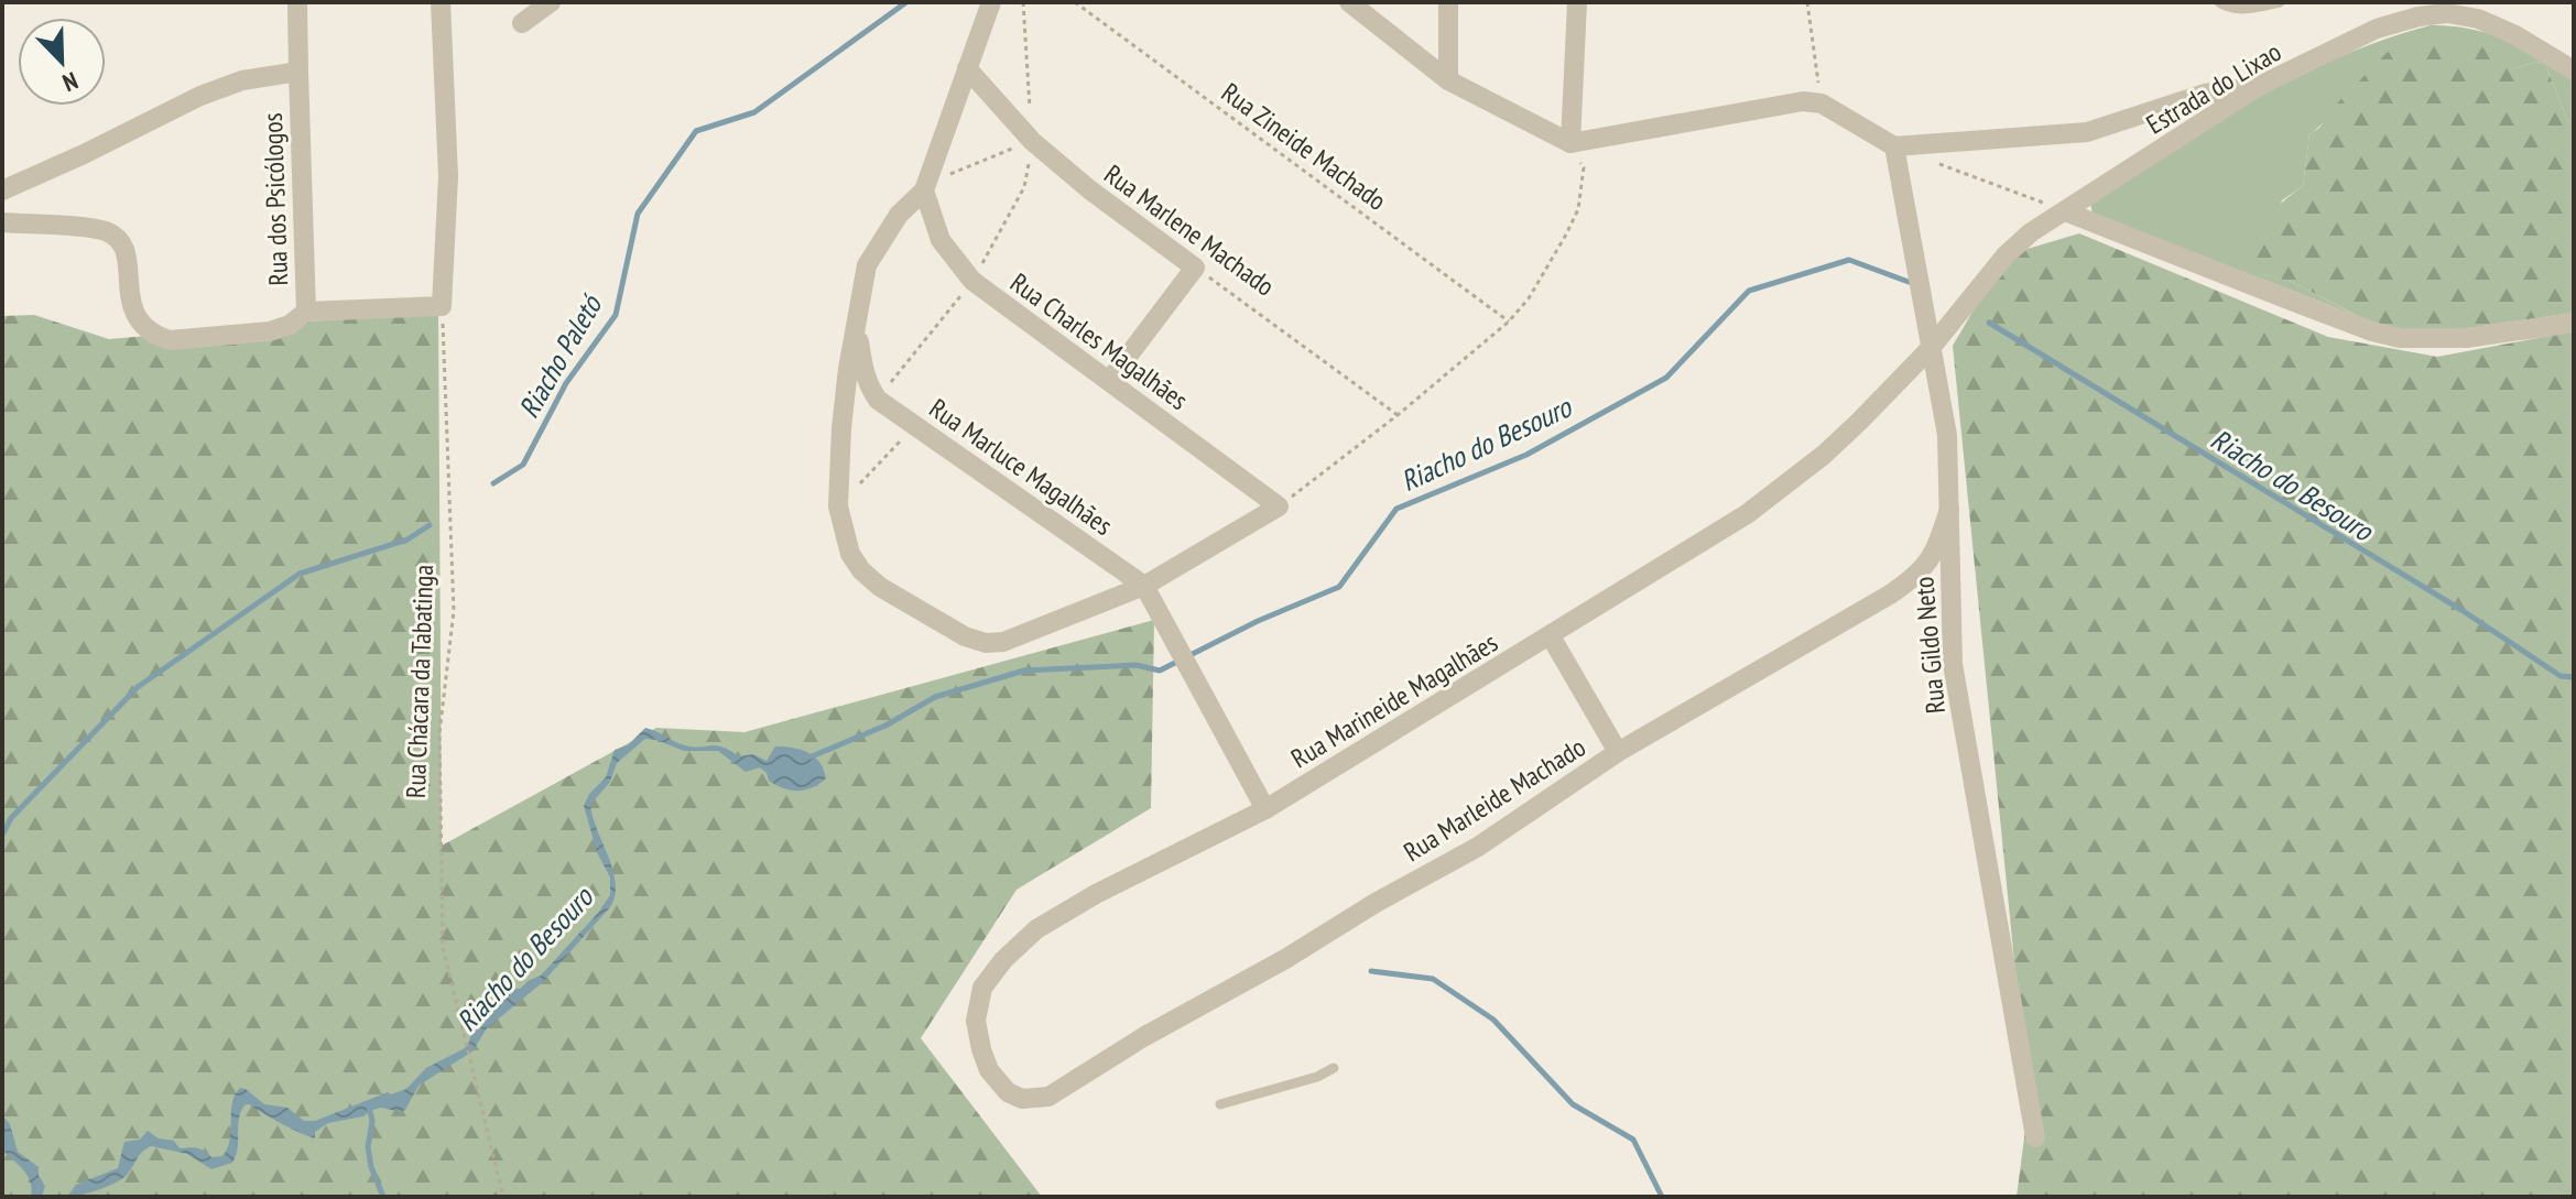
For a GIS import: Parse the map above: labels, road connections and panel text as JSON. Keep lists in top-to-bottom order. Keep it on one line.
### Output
{"streets":{"street":["Estrada do Lixao","Rua dos Psicólogos","Rua Marlene Machado","Rua Charles Magalhães","Rua Marluce Magalhães","Rua Gildo Neto","Rua Marineide Magalhães","Rua Marleide Machado"],"path":["Rua Zineide Machado","Rua Chácara da Tabatinga"]},"crossings":[["Estrada do Lixao","Rua Gildo Neto"],["Estrada do Lixao","Rua Marineide Magalhães"],["Rua Marluce Magalhães","Rua Marineide Magalhães"],["Rua Gildo Neto","Rua Marineide Magalhães"],["Rua Gildo Neto","Rua Marleide Machado"],["Rua Marineide Magalhães","Rua Marleide Machado"]],"water":["Riacho Paletó","Riacho do Besouro"],"north":"bottom right"}
